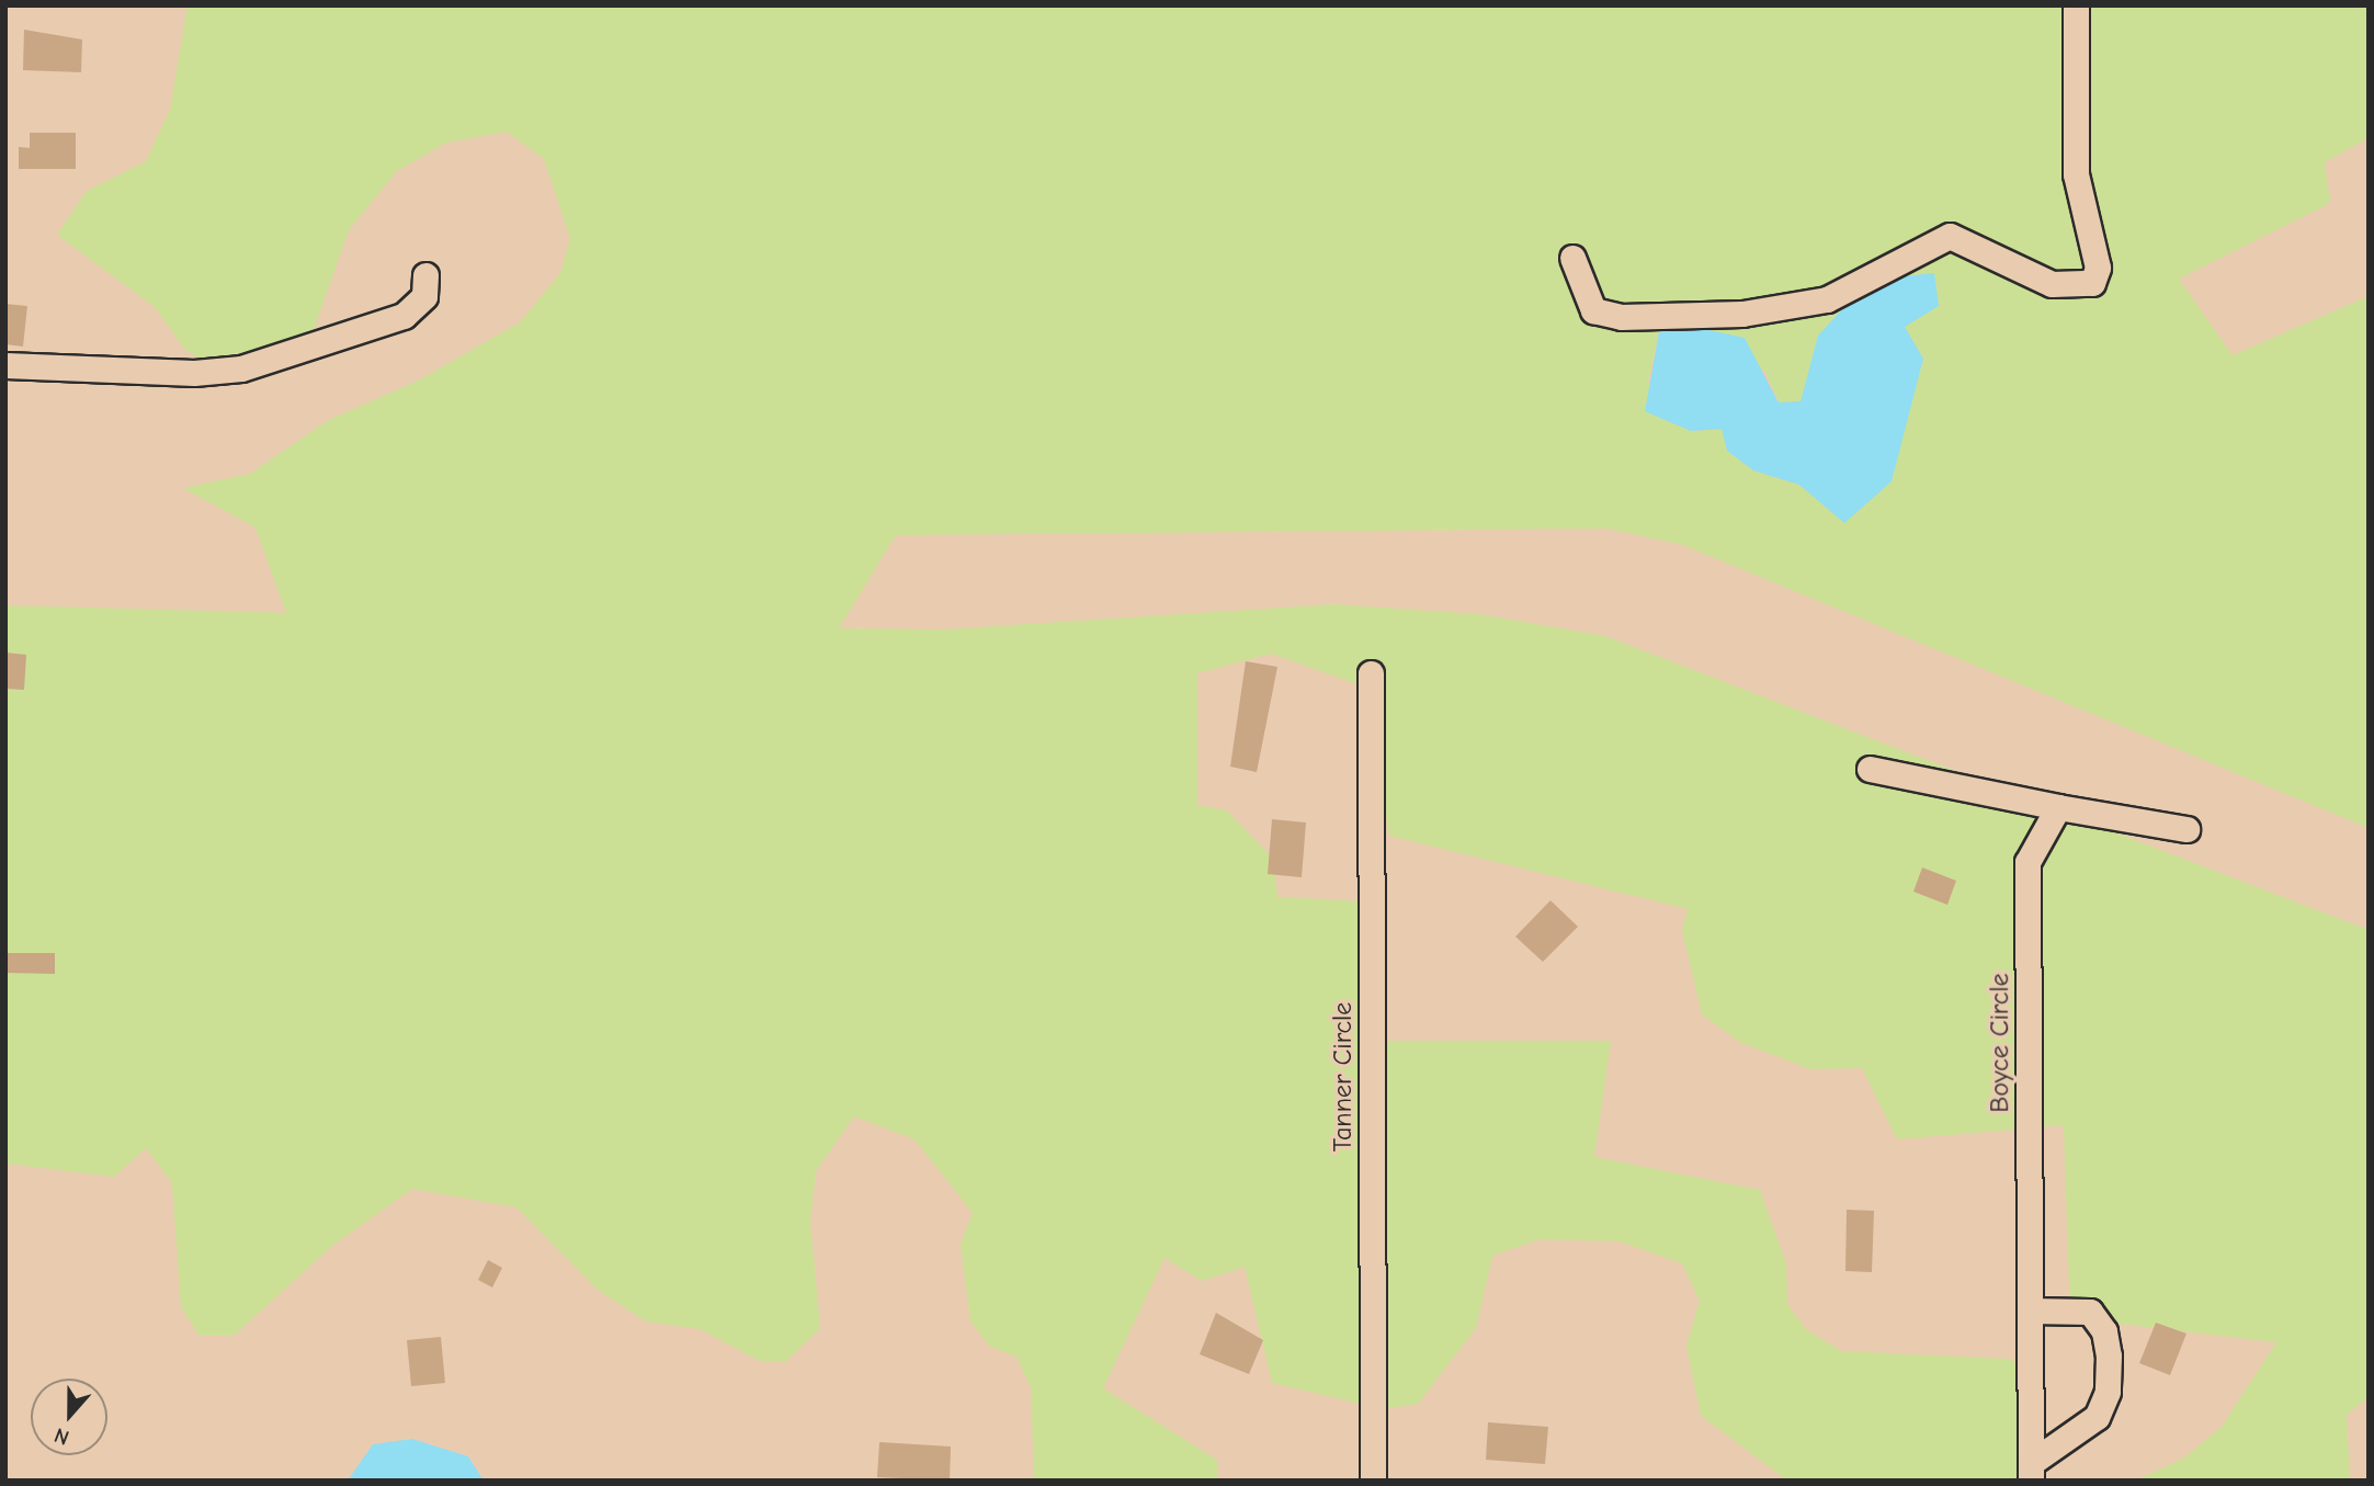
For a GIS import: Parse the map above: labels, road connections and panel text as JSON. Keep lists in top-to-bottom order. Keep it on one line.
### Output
{"streets":{"street":["Boyce Circle","Tanner Circle"]},"north":"bottom"}
